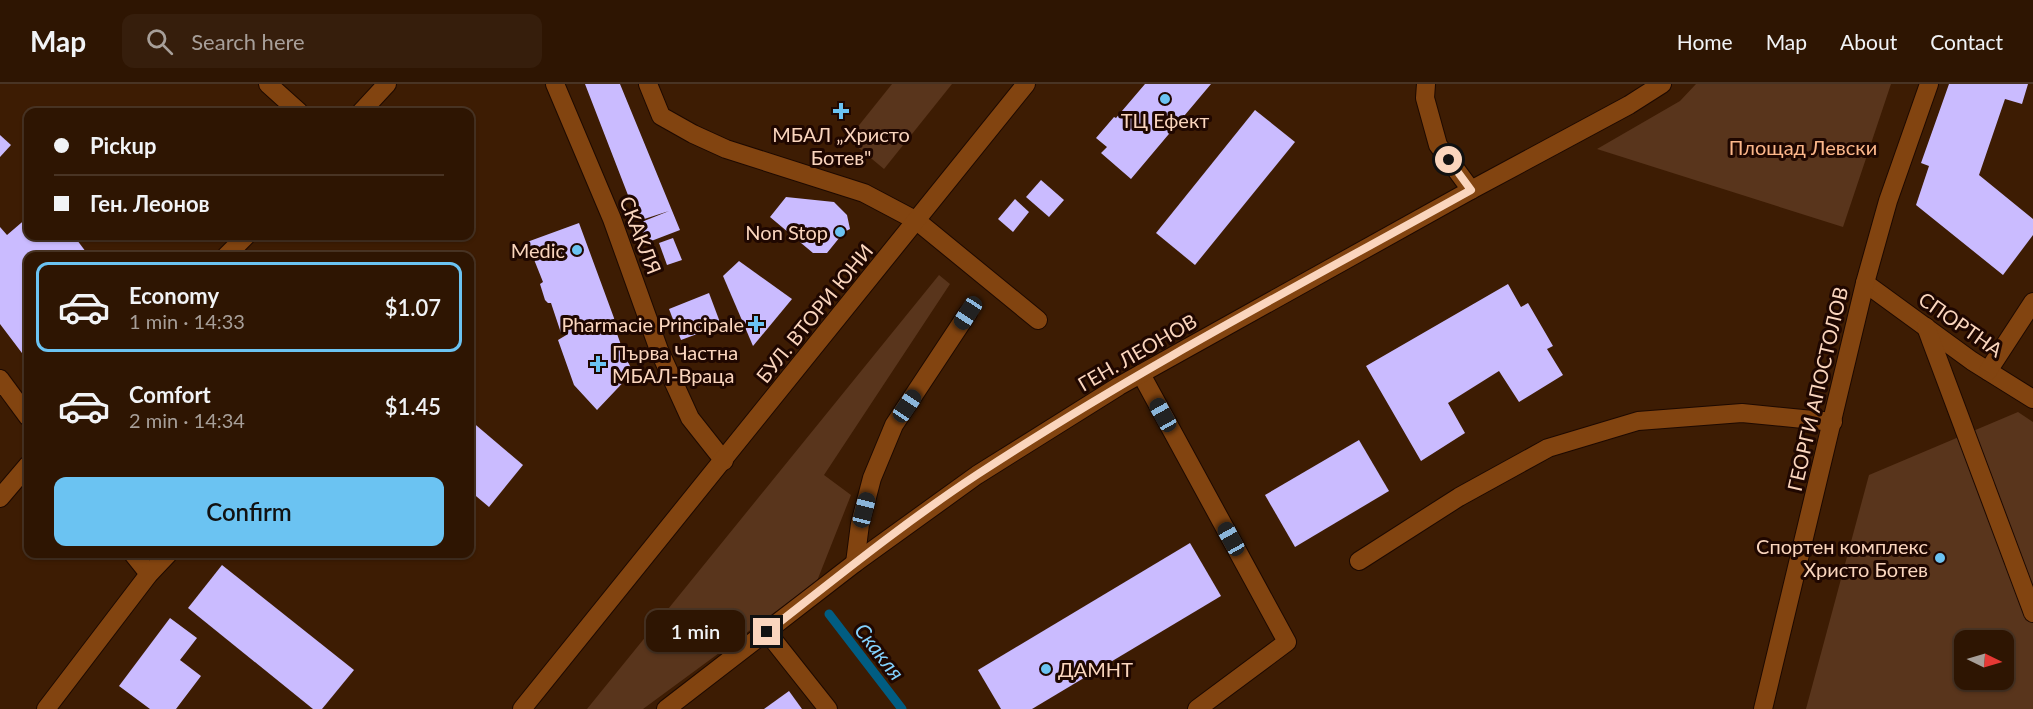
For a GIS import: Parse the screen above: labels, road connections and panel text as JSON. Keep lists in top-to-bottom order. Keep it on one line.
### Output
{"streets":{"street":["СКАКЛЯ","БУЛ. ВТОРИ ЮНИ","СПОРТНА","ГЕН. ЛЕОНОВ","ГЕОРГИ АПОСТОЛОВ"]},"crossings":[["СКАКЛЯ","БУЛ. ВТОРИ ЮНИ"],["СПОРТНА","ГЕОРГИ АПОСТОЛОВ"]],"water":["Скакля"],"parks":["Площад Левски"],"places":{"other":["ТЦ Ефект","Non Stop","Medic","Спортен комплекс Христо Ботев","ДАМНТ"],"health":["МБАЛ „Христо Ботев\"","Pharmacie Principale","Първа Частна МБАЛ-Враца"]},"north":"right","page":{"header":"Map","search":"Search here","nav":["Home","Map","About","Contact"],"banner":["Pickup","Ген. Леонов"],"list":[{"name":"Economy","note":"1 min · 14:33","value":"$1.07"},{"name":"Comfort","note":"2 min · 14:34","value":"$1.45"}],"buttons":"Confirm","bubble":"1 min"}}
